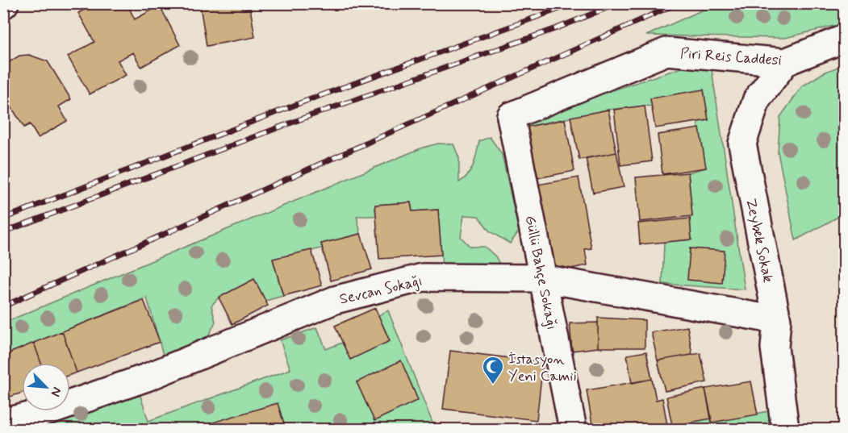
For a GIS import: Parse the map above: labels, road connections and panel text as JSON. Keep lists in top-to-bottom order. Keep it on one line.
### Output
{"streets":{"street":["Piri Reis Caddesi","Zeybek Sokak","Güllü Bahçe Sokağı","Sevcan Sokağı"]},"crossings":[["Piri Reis Caddesi","Zeybek Sokak"],["Piri Reis Caddesi","Güllü Bahçe Sokağı"],["Zeybek Sokak","Sevcan Sokağı"],["Güllü Bahçe Sokağı","Sevcan Sokağı"]],"places":{"mosque":["İstasyon Yeni Camii"]},"north":"bottom right"}
